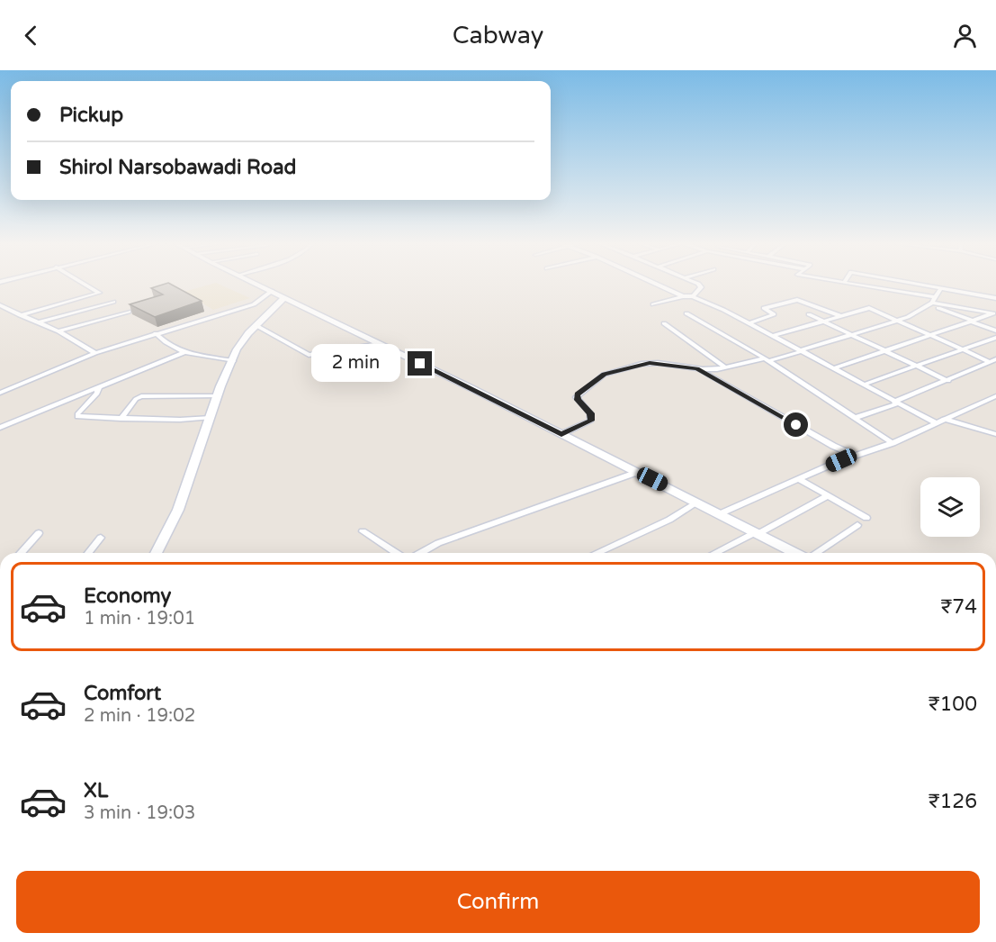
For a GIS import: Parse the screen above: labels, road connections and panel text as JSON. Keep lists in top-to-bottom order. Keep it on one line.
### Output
{"page":{"header":"Cabway","banner":["Pickup","Shirol Narsobawadi Road"],"bubble":"2 min","list":[{"name":"Economy","note":"1 min · 19:01","value":"₹74"},{"name":"Comfort","note":"2 min · 19:02","value":"₹100"},{"name":"XL","note":"3 min · 19:03","value":"₹126"}],"buttons":"Confirm"}}
